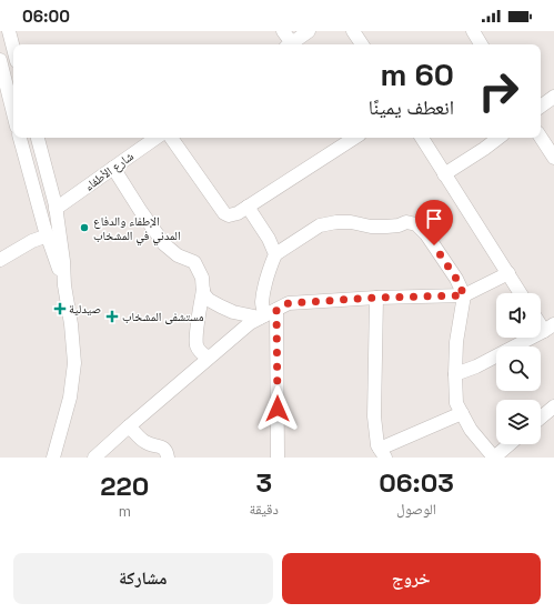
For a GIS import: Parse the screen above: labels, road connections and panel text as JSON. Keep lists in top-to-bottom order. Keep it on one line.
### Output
{"streets":{"street":["شارع الأطفاء"]},"places":{"other":["الإطفاء والدفاع المدني في المشخاب"],"health":["صيدلية","مستشفى المشخاب"]},"page":{"status":"06:00","turn":["60 m","انعطف يمينًا"],"eta":["06:03","الوصول","3","دقيقة","220","m"],"buttons":["خروج","مشاركة"]}}
